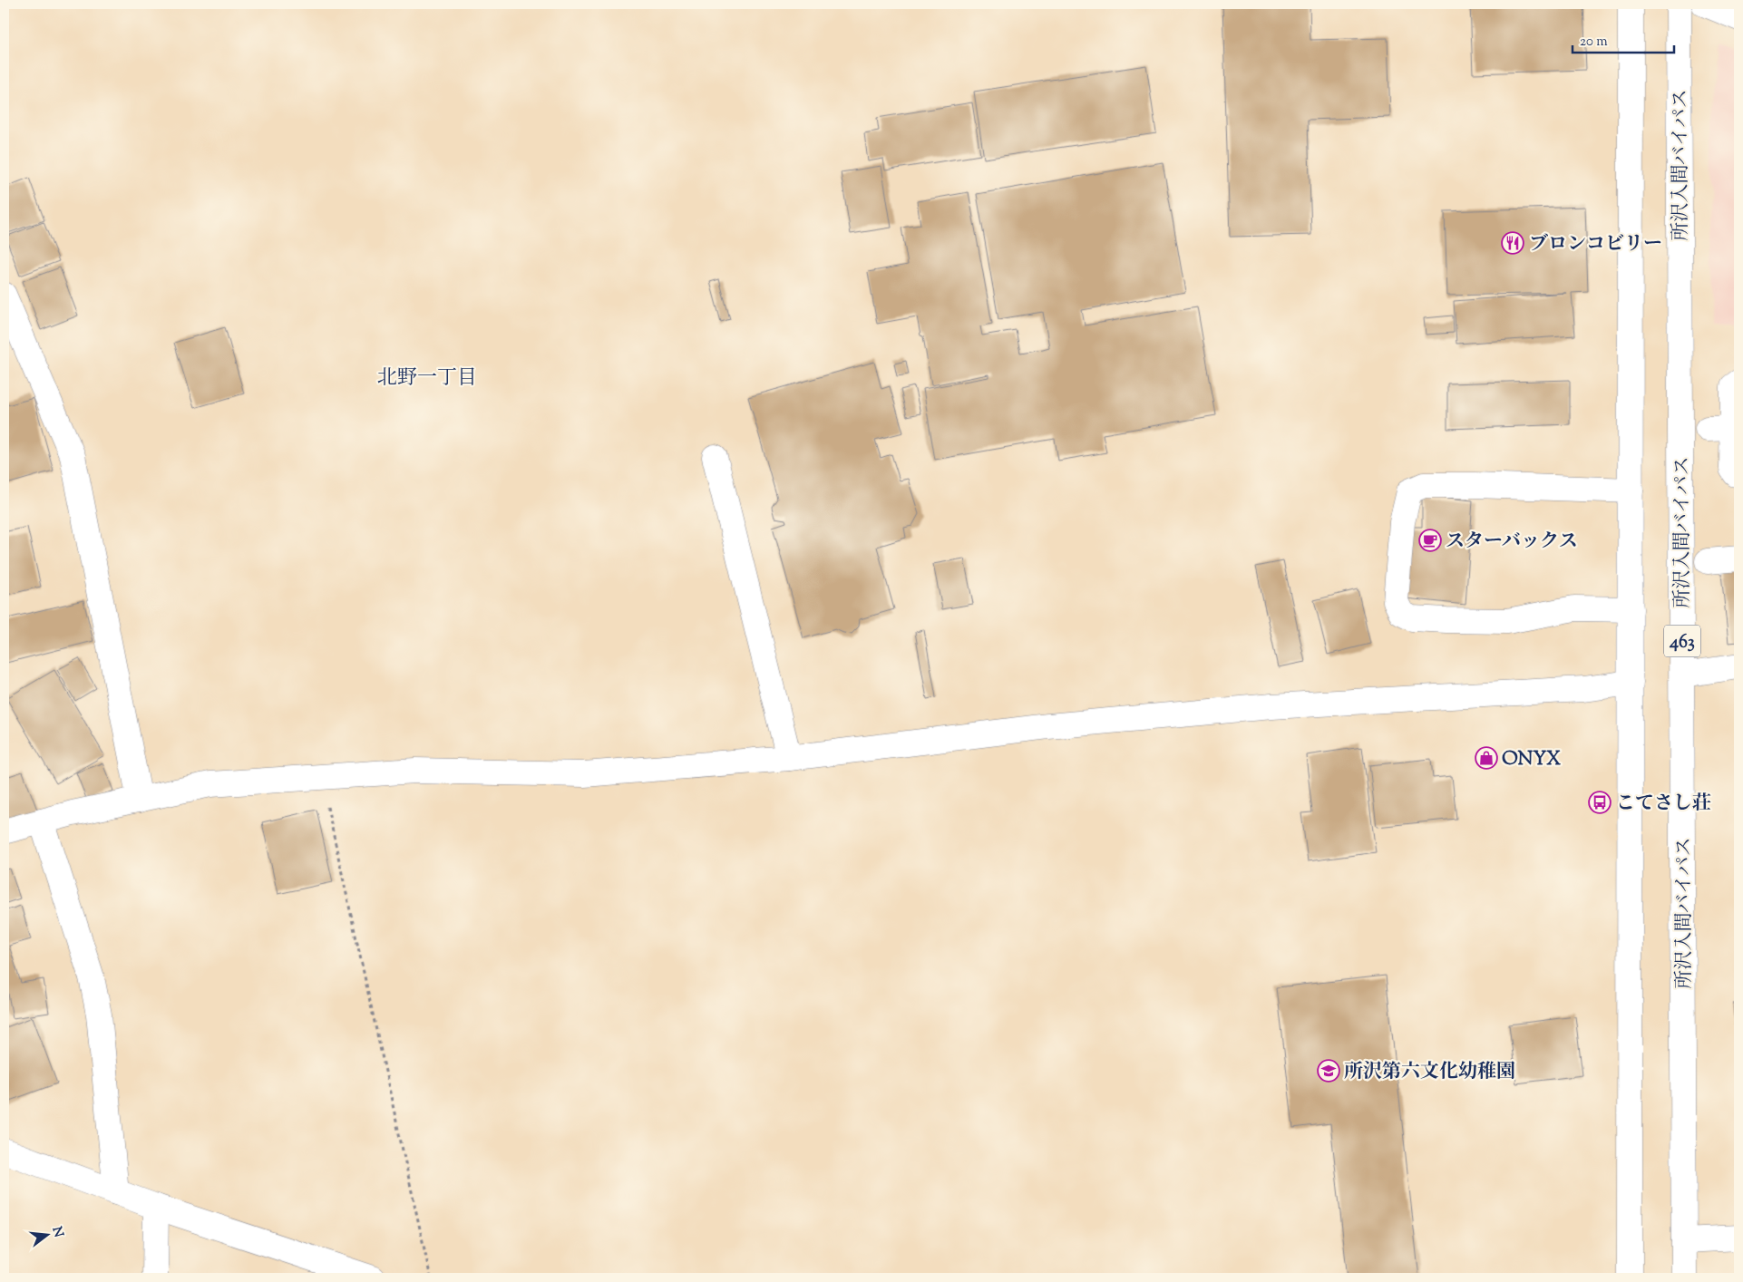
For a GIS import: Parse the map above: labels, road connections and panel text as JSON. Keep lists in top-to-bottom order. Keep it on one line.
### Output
{"streets":{"main road":["所沢入間バイパス","463"]},"districts":["北野一丁目"],"places":{"restaurant":["ブロンコビリー"],"cafe":["スターバックス"],"shop":["ONYX"],"bus stop":["こてさし荘"],"school or university":["所沢第六文化幼稚園"]},"scale_bar":"20 m","north":"right"}
